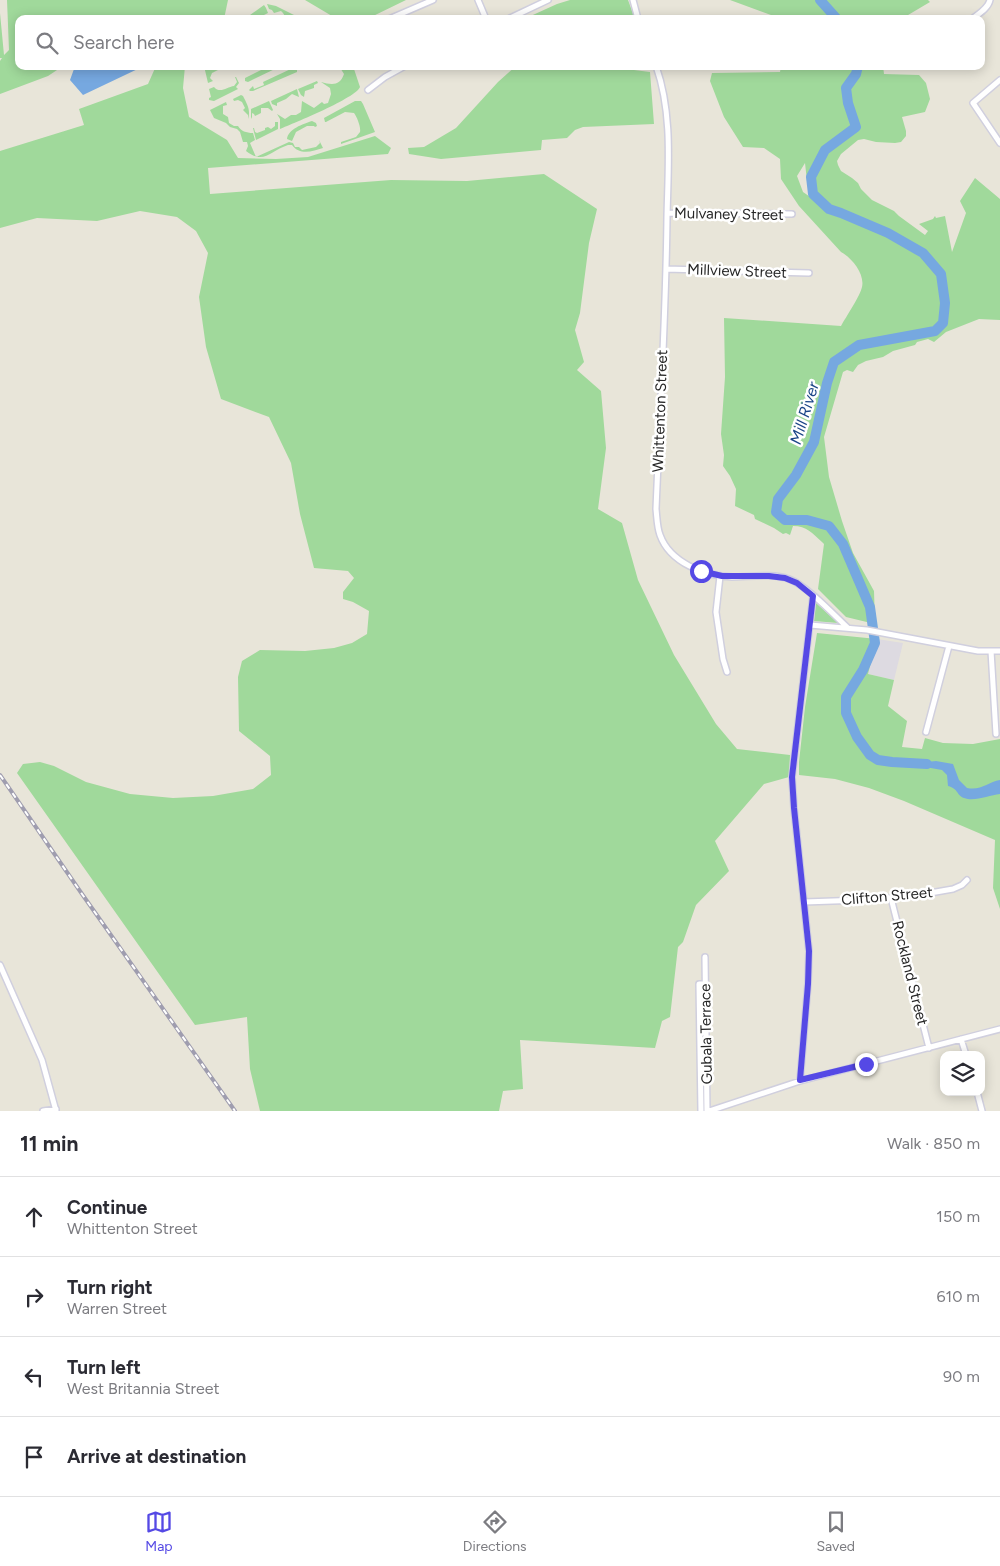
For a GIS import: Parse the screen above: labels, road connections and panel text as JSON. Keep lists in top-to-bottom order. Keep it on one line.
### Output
{"streets":{"street":["Mulvaney Street","Millview Street","Whittenton Street","Clifton Street","Rockland Street","Gubala Terrace"]},"crossings":[["Mulvaney Street","Whittenton Street"],["Millview Street","Whittenton Street"],["Clifton Street","Rockland Street"]],"water":["Mill River"],"page":{"search":"Search here","heading":["11 min","Walk · 850 m"],"list":[["Continue","Whittenton Street","150 m"],["Turn right","Warren Street","610 m"],["Turn left","West Britannia Street","90 m"],"Arrive at destination"],"nav":["Map","Directions","Saved"]}}
